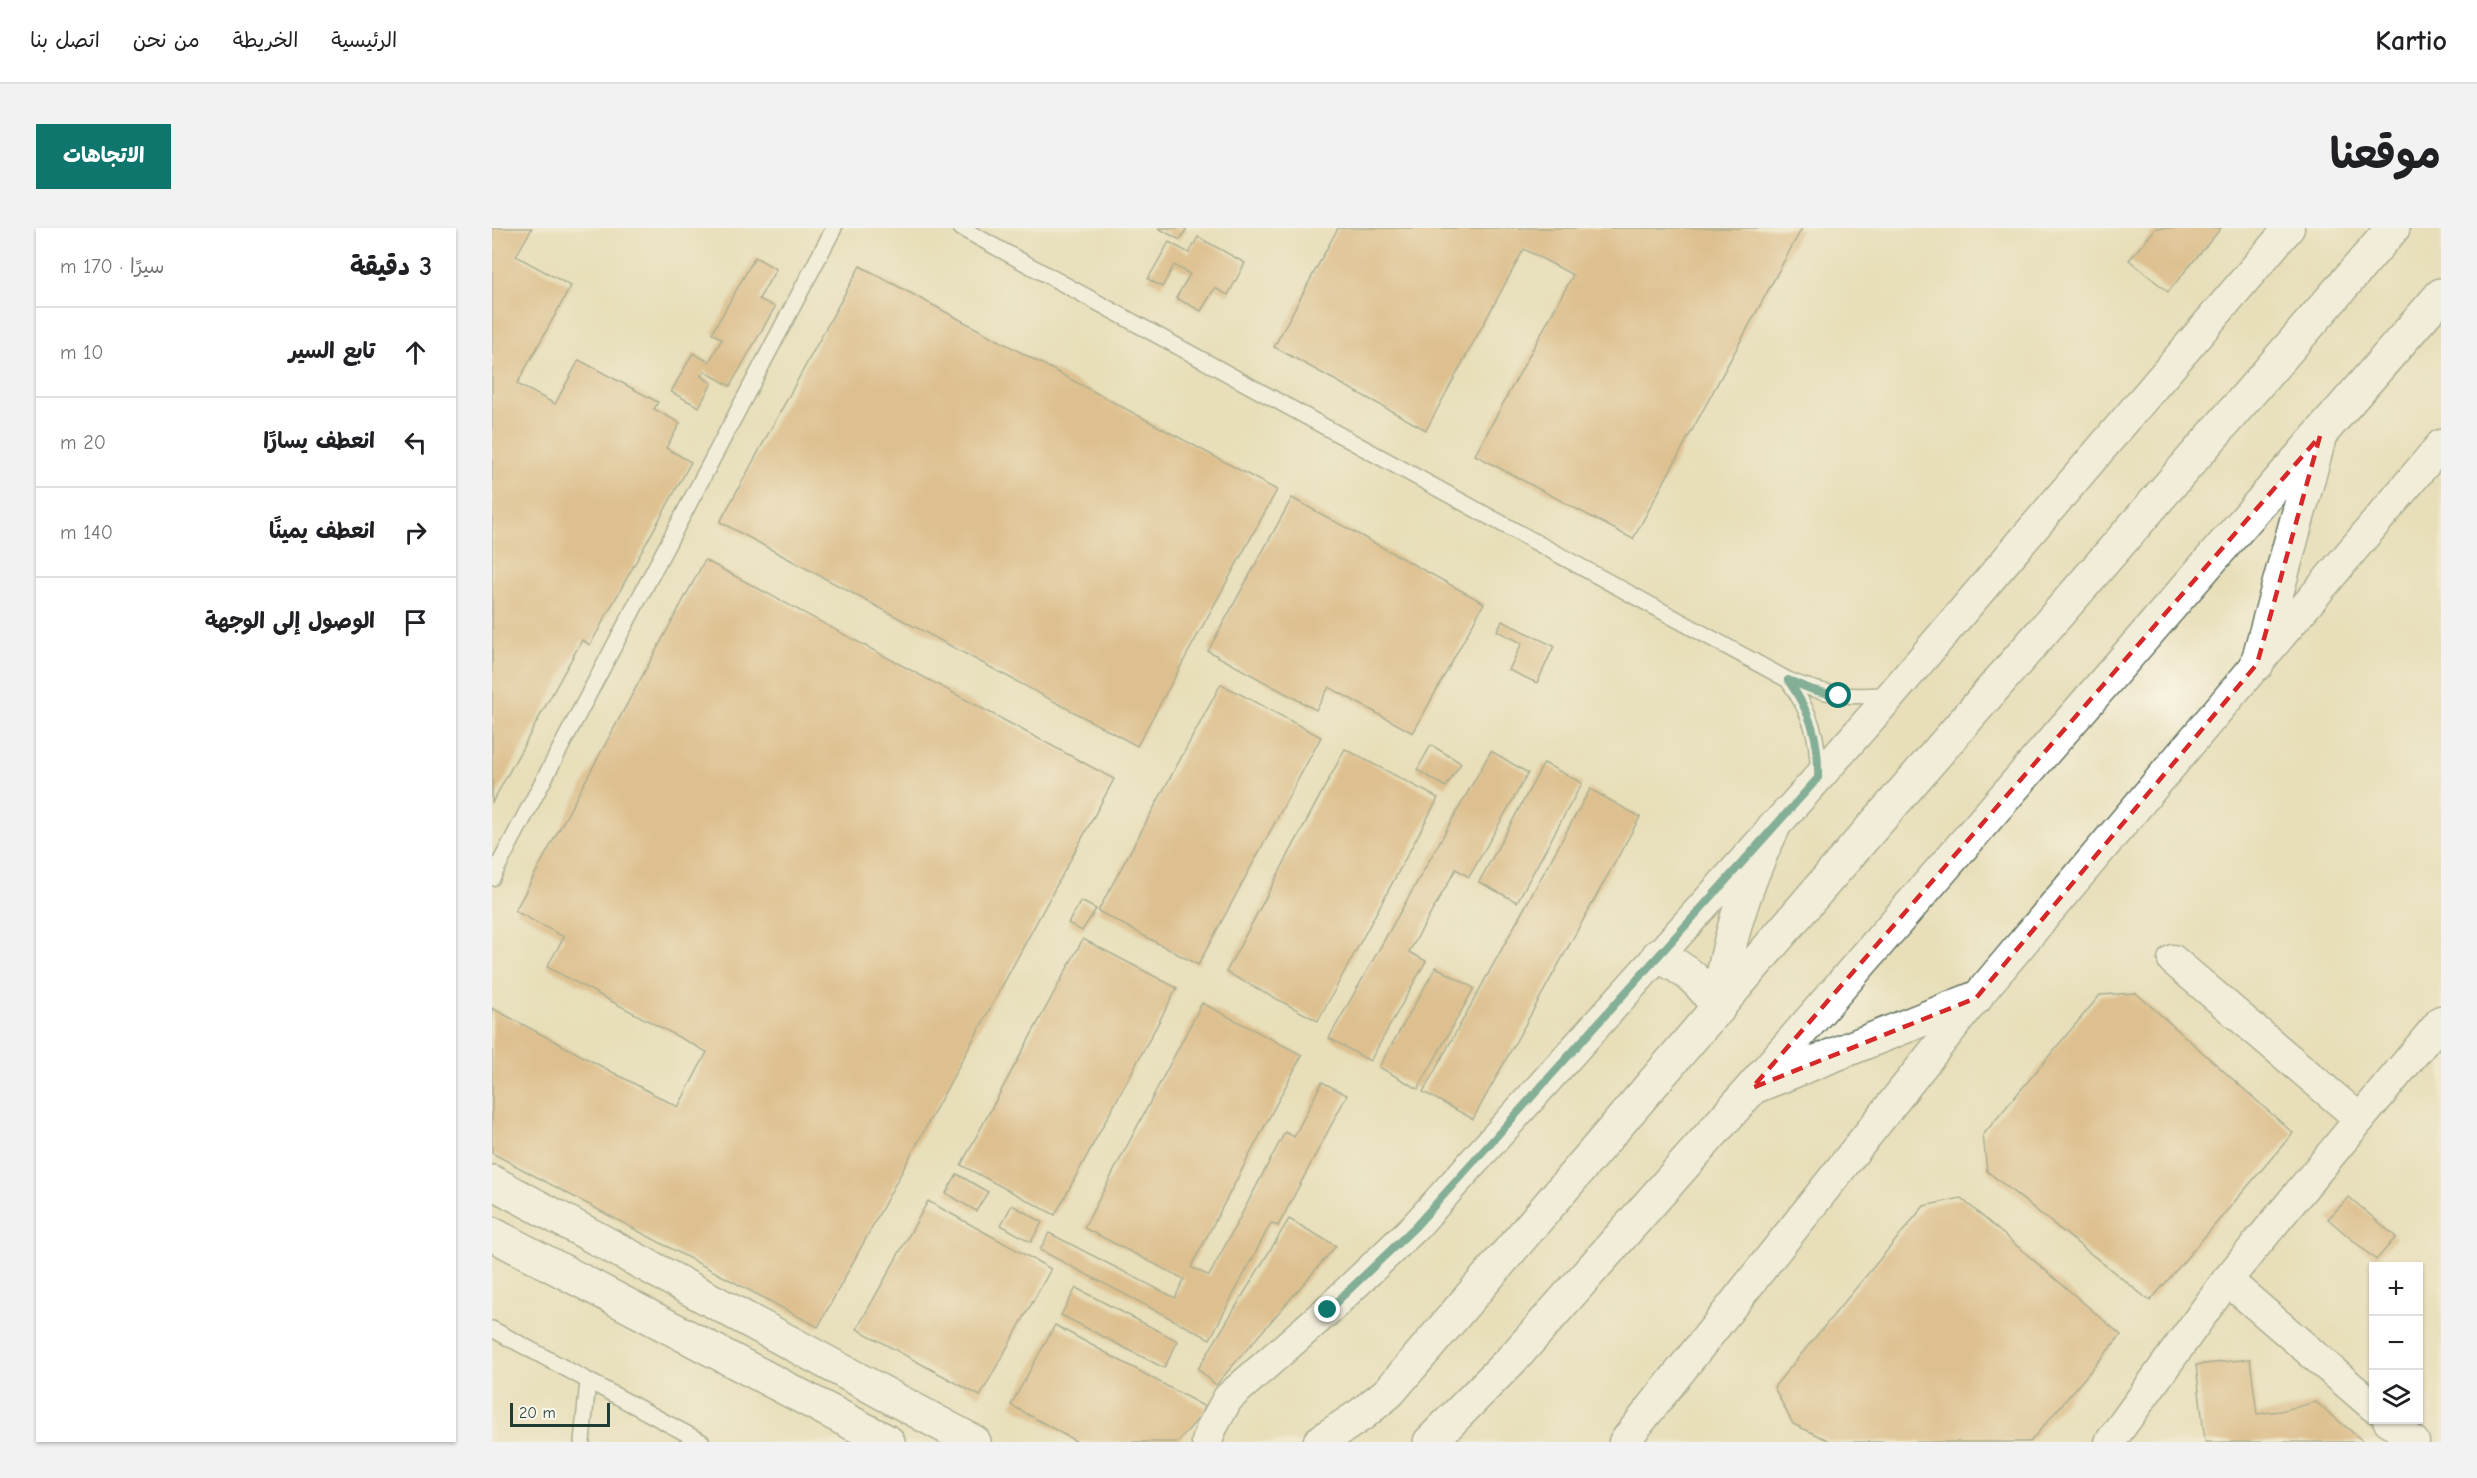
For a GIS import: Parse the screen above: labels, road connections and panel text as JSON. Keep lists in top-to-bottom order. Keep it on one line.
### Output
{"scale_bar":"20 m","page":{"header":"Kartio","nav":["الرئيسية","الخريطة","من نحن","اتصل بنا"],"title":"موقعنا","buttons":"الاتجاهات","heading":["3 دقيقة","سيرًا · 170 m"],"list":[["تابع السير","10 m"],["انعطف يسارًا","20 m"],["انعطف يمينًا","140 m"],"الوصول إلى الوجهة"],"map_buttons":["+","−"],"scale":"20 m"}}
